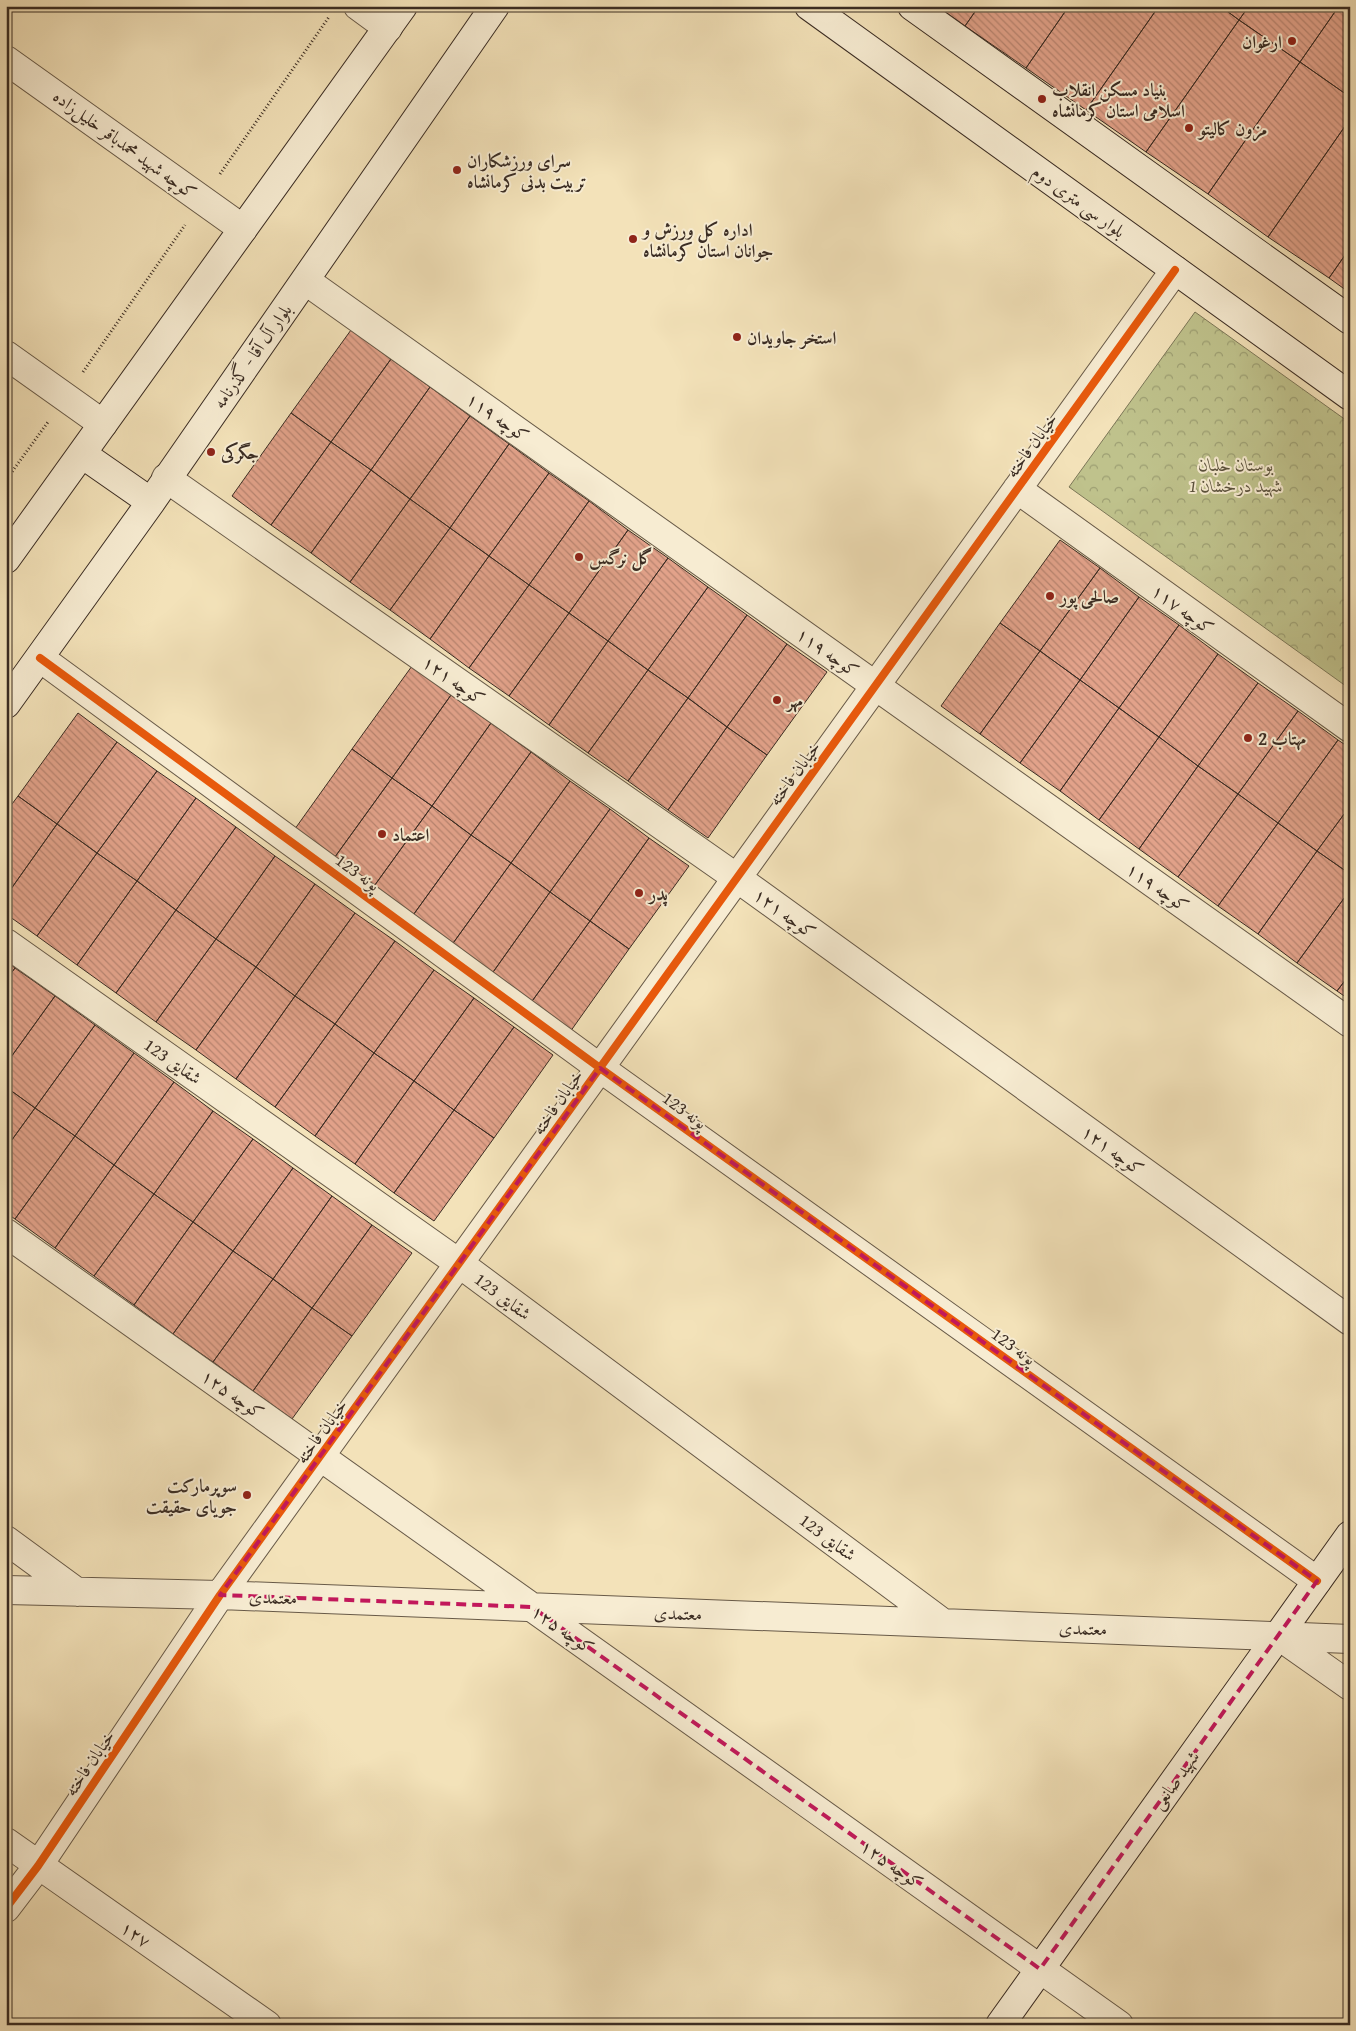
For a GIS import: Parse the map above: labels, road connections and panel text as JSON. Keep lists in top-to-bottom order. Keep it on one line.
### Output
{"streets":{"street":["کوچه شهید محمدباقر خلیل‌زاده","بلوار سی متری دوم","بلوار آل آقا - گذرنامه","کوچه ۱۱۹","خیابان فاخته","کوچه ۱۱۷","کوچه ۱۲۱","123 پونه","123 شقایق","کوچه ۱۲۵","معتمدی","شهید صانعی","۱۲۷"]},"crossings":[["بلوار سی متری دوم","خیابان فاخته"],["بلوار آل آقا - گذرنامه","کوچه ۱۱۹"],["بلوار آل آقا - گذرنامه","کوچه ۱۲۱"],["بلوار آل آقا - گذرنامه","123 پونه"],["کوچه ۱۱۹","خیابان فاخته"],["خیابان فاخته","کوچه ۱۱۷"],["خیابان فاخته","کوچه ۱۲۱"],["خیابان فاخته","123 پونه"],["خیابان فاخته","123 شقایق"],["خیابان فاخته","کوچه ۱۲۵"],["خیابان فاخته","معتمدی"],["خیابان فاخته","۱۲۷"],["123 پونه","شهید صانعی"],["123 شقایق","معتمدی"],["کوچه ۱۲۵","معتمدی"],["کوچه ۱۲۵","شهید صانعی"],["معتمدی","شهید صانعی"]],"parks":["بوستان خلبان شهید درخشان 1"],"places":["ارغوان","بنیاد مسکن انقلاب اسلامی استان کرمانشاه","مزون کالیتو","سرای ورزشکاران تربیت بدنی کرمانشاه","اداره کل ورزش و جوانان استان کرمانشاه","استخر جاویدان","جگرکی","گل نرگس","صالحی پور","مهر","مهتاب 2","اعتماد","پدر","سوپرمارکت جویای حقیقت"]}
